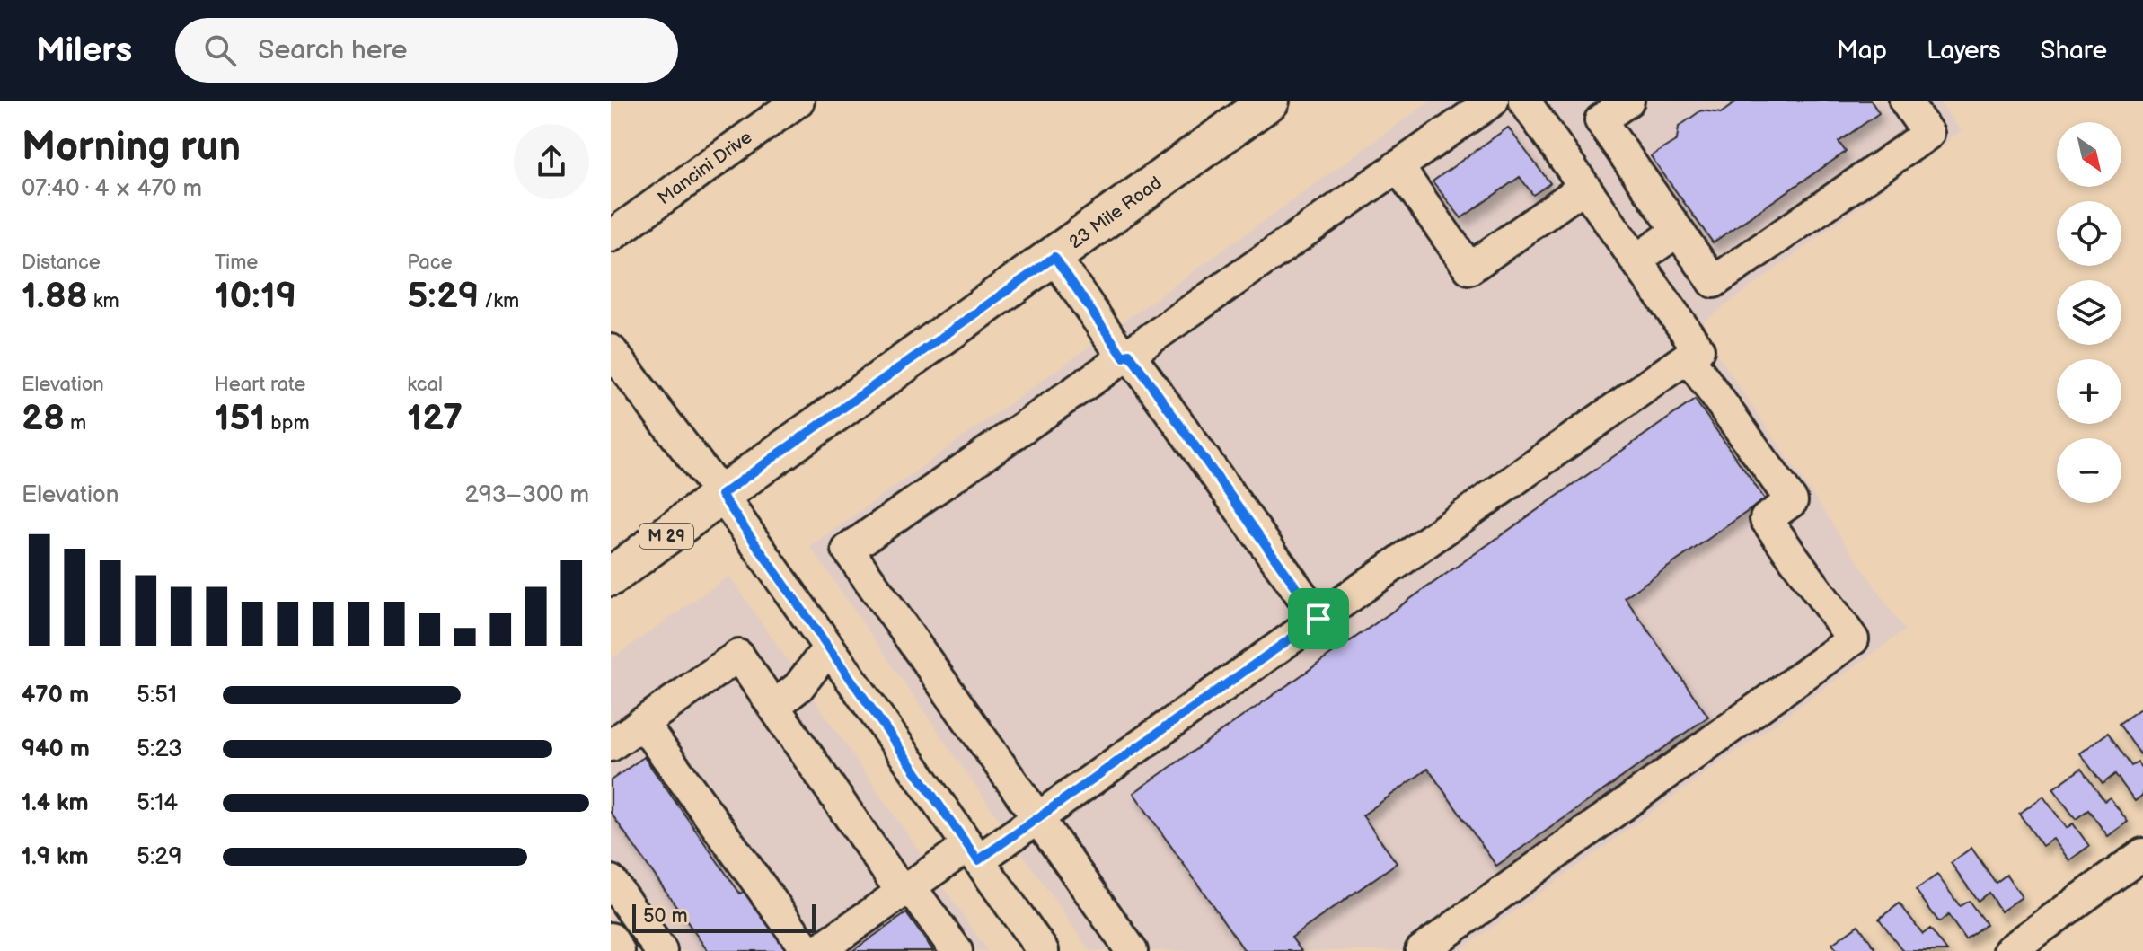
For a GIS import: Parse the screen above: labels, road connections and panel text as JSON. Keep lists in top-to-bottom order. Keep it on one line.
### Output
{"streets":{"main road":["23 Mile Road","M 29"],"street":["Mancini Drive"]},"scale_bar":"50 m","north":"bottom right","page":{"header":"Milers","search":"Search here","nav":["Map","Layers","Share"],"heading":["Morning run","07:40 · 4 × 470 m"],"map_buttons":["+","−"],"stats":[["Distance","1.88 km"],["Time","10:19"],["Pace","5:29 /km"],["Elevation","28 m"],["Heart rate","151 bpm"],["kcal","127"]],"chart":["Elevation","293–300 m"],"list":[{"name":"470 m","note":"5:51"},{"name":"940 m","note":"5:23"},{"name":"1.4 km","note":"5:14"},{"name":"1.9 km","note":"5:29"}],"scale":"50 m"}}
